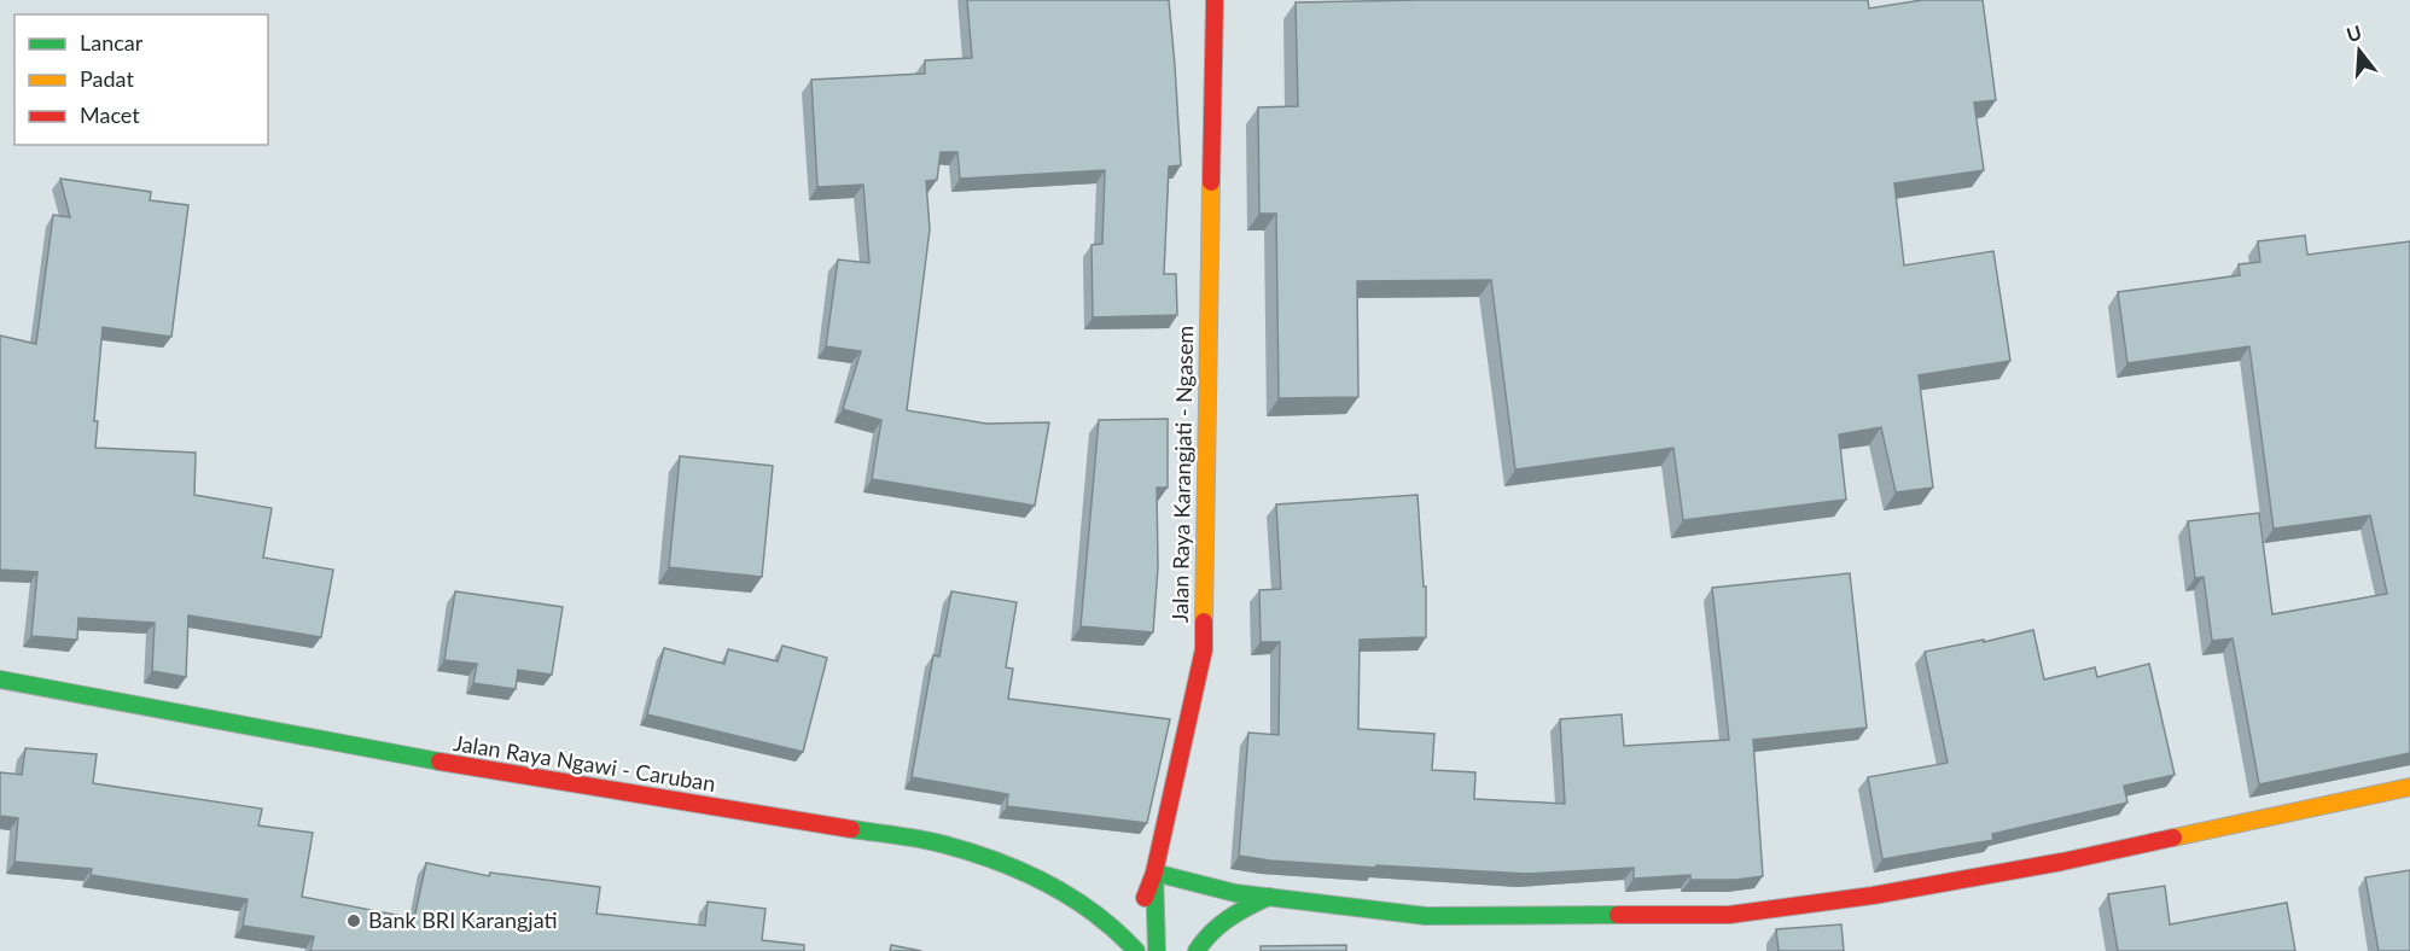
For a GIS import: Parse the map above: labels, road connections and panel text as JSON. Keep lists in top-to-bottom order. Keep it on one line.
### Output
{"streets":{"main road":["Jalan Raya Karangjati - Ngasem","Jalan Raya Ngawi - Caruban"]},"crossings":[["Jalan Raya Karangjati - Ngasem","Jalan Raya Ngawi - Caruban"]],"places":["Bank BRI Karangjati"],"legend":["Lancar","Padat","Macet"],"north":"top"}
